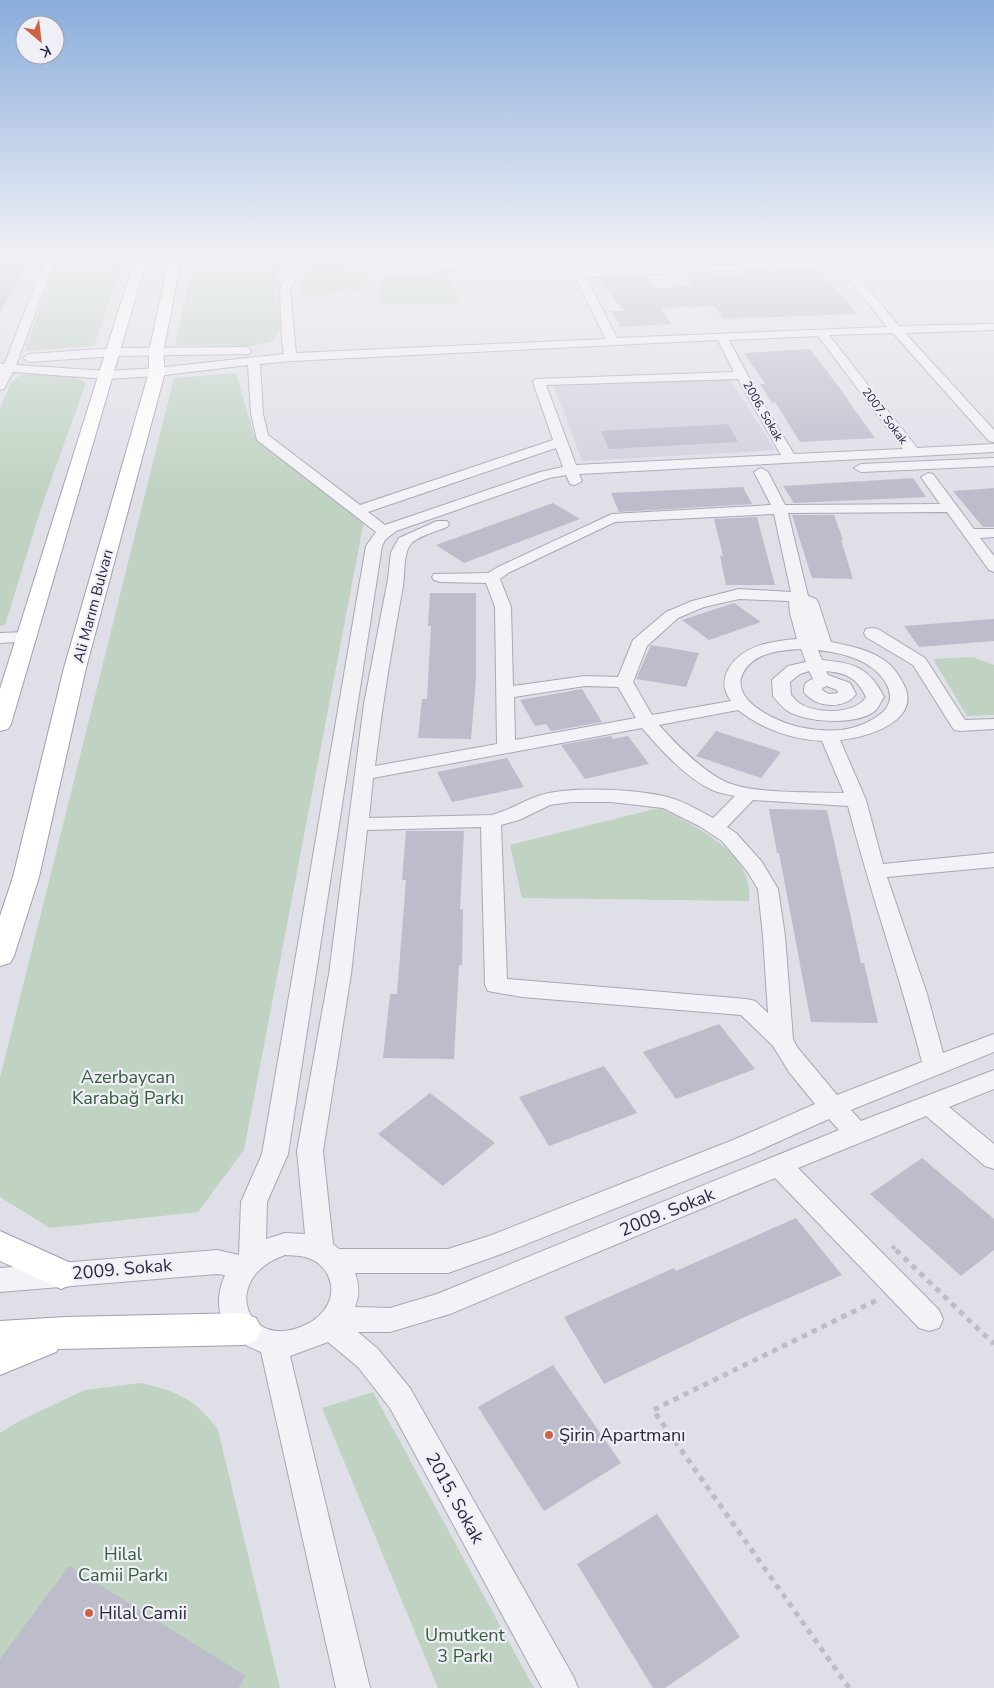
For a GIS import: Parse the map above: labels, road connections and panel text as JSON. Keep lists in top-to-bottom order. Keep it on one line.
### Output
{"streets":{"main road":["Ali Marım Bulvarı"],"street":["2006. Sokak","2007. Sokak","2009. Sokak","2015. Sokak"]},"crossings":[["2009. Sokak","2015. Sokak"]],"parks":["Azerbaycan Karabağ Parkı","Hilal Camii Parkı","Umutkent 3 Parkı"],"places":["Şirin Apartmanı","Hilal Camii"],"north":"bottom right"}
